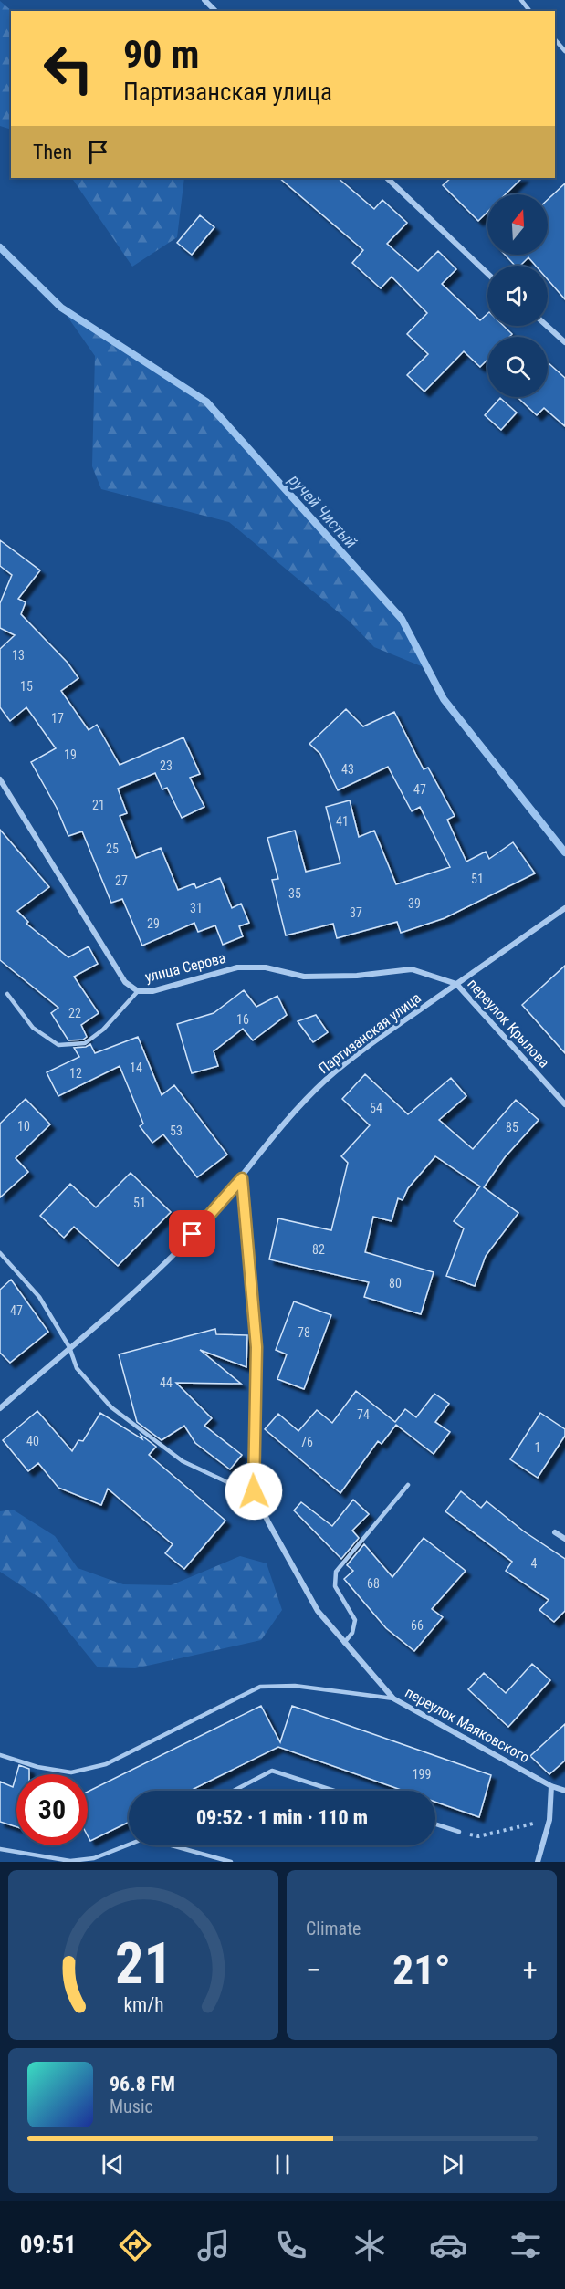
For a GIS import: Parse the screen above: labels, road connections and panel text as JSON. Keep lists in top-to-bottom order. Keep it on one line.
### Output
{"streets":{"street":["улица Серова","переулок Крылова","Партизанская улица","переулок Маяковского"]},"crossings":[["улица Серова","переулок Крылова"],["улица Серова","Партизанская улица"],["переулок Крылова","Партизанская улица"],["Партизанская улица","переулок Маяковского"]],"water":["ручей Чистый"],"house_numbers":["13","15","17","19","23","43","47","21","41","25","51","27","35","39","31","37","29","22","16","14","12","54","10","85","53","51","82","80","47","78","44","74","40","76","1","4","68","66","199"],"north":"top","page":{"turn":["90 m","Партизанская улица"],"then":"Then","limit":"30","trip":"09:52 · 1 min · 110 m","tile":"Climate","heat":["−","21°","+"],"song":["96.8 FM","Music"],"tabs":"09:51","gauge":["21","km/h"]}}
